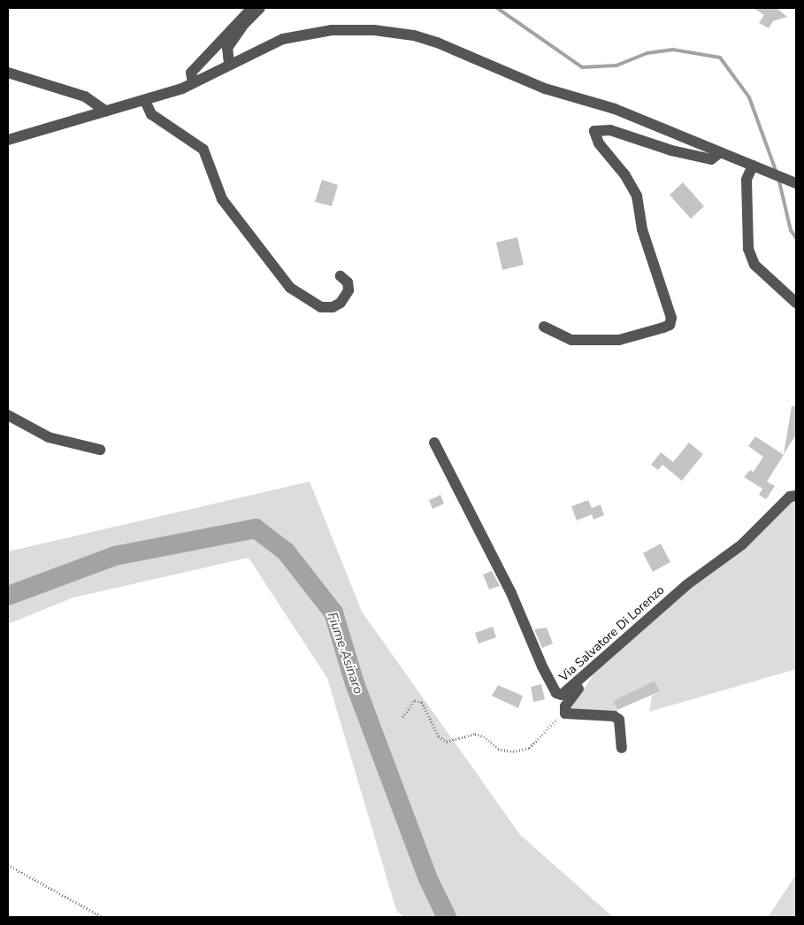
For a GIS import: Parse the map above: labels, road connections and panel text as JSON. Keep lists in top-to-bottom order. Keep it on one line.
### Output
{"streets":{"street":["Via Salvatore Di Lorenzo"]},"water":["Fiume Asinaro"]}
